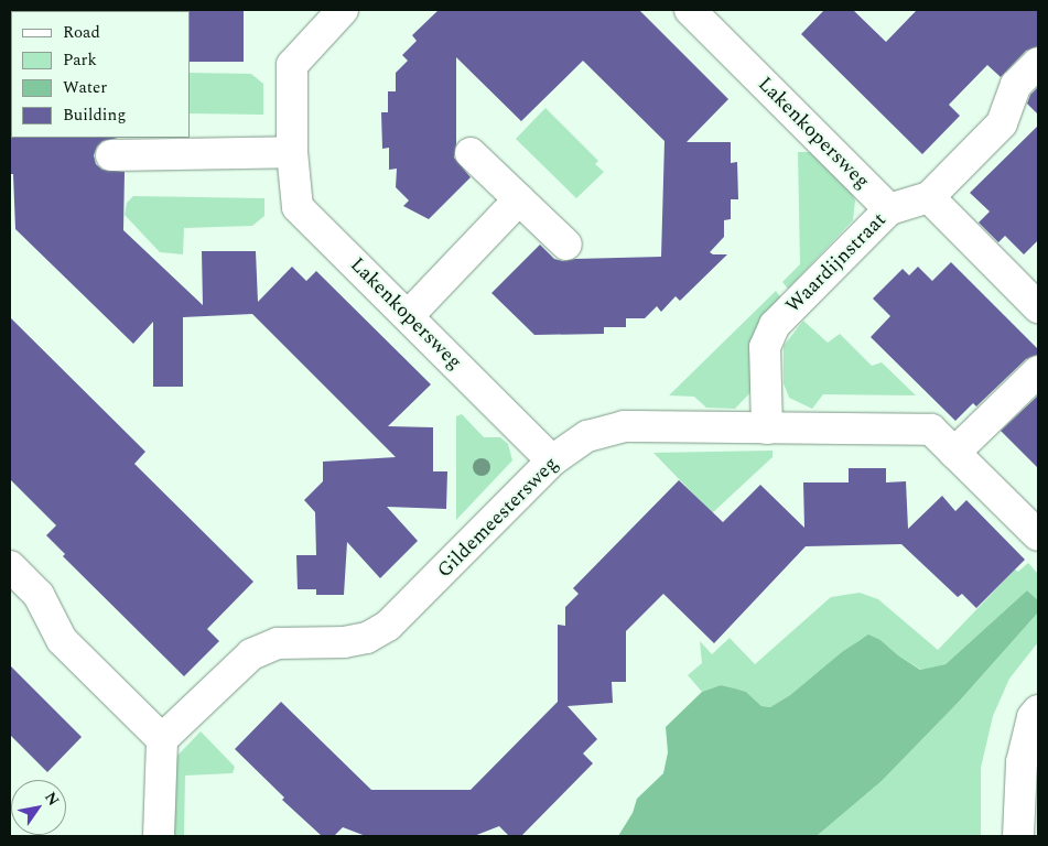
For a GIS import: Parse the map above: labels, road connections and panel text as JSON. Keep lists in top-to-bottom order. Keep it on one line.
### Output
{"streets":{"street":["Lakenkopersweg","Waardijnstraat","Gildemeestersweg"]},"crossings":[["Lakenkopersweg","Waardijnstraat"],["Lakenkopersweg","Gildemeestersweg"],["Waardijnstraat","Gildemeestersweg"]],"legend":["Road","Park","Water","Building"],"north":"top right"}
